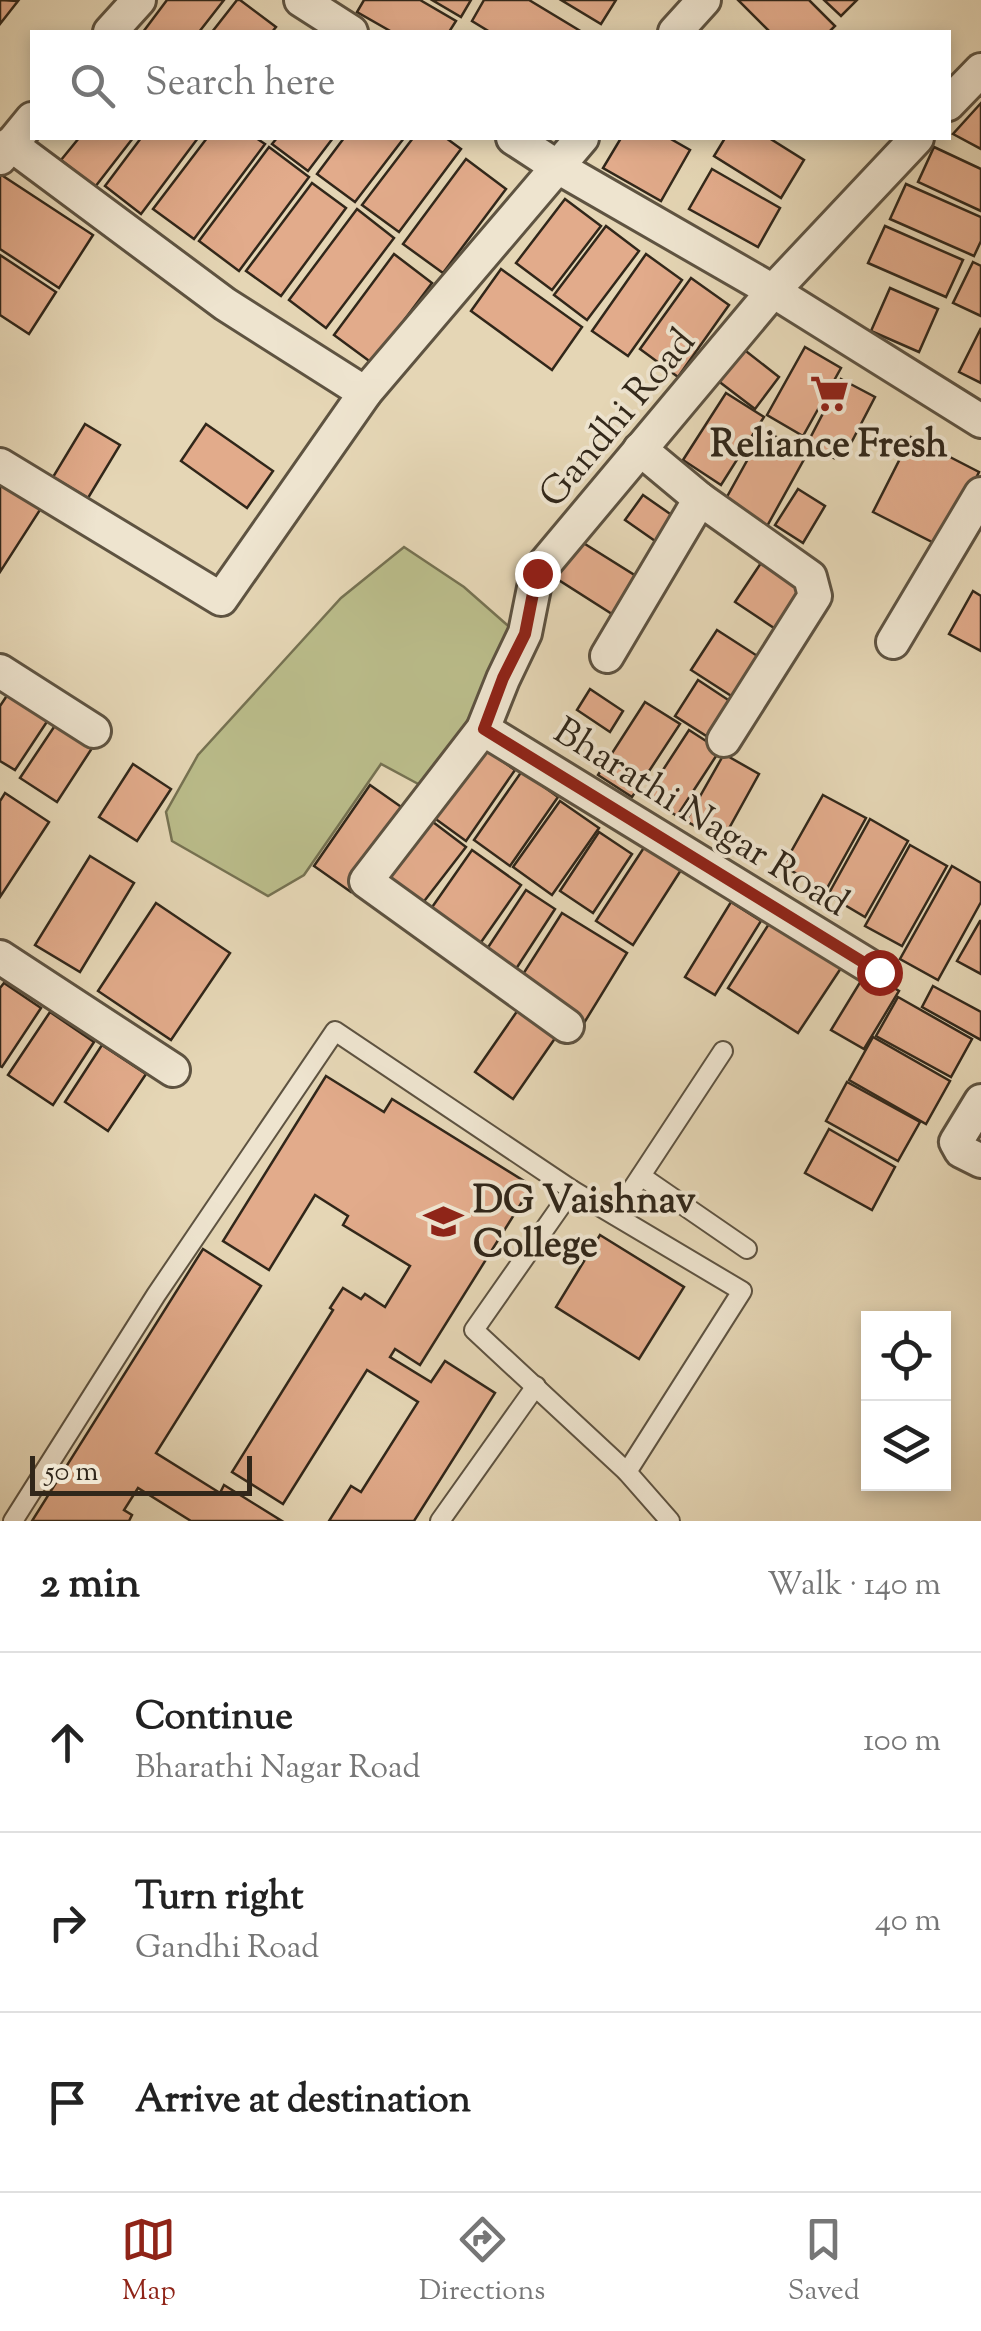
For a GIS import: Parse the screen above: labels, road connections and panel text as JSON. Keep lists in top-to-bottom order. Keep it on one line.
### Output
{"streets":{"street":["Gandhi Road","Bharathi Nagar Road"]},"crossings":[["Gandhi Road","Bharathi Nagar Road"]],"places":{"supermarket":["Reliance Fresh"],"school or university":["DG Vaishnav College"]},"scale_bar":"50 m","page":{"search":"Search here","scale":"50 m","heading":["2 min","Walk · 140 m"],"list":[["Continue","Bharathi Nagar Road","100 m"],["Turn right","Gandhi Road","40 m"],"Arrive at destination"],"nav":["Map","Directions","Saved"]}}
